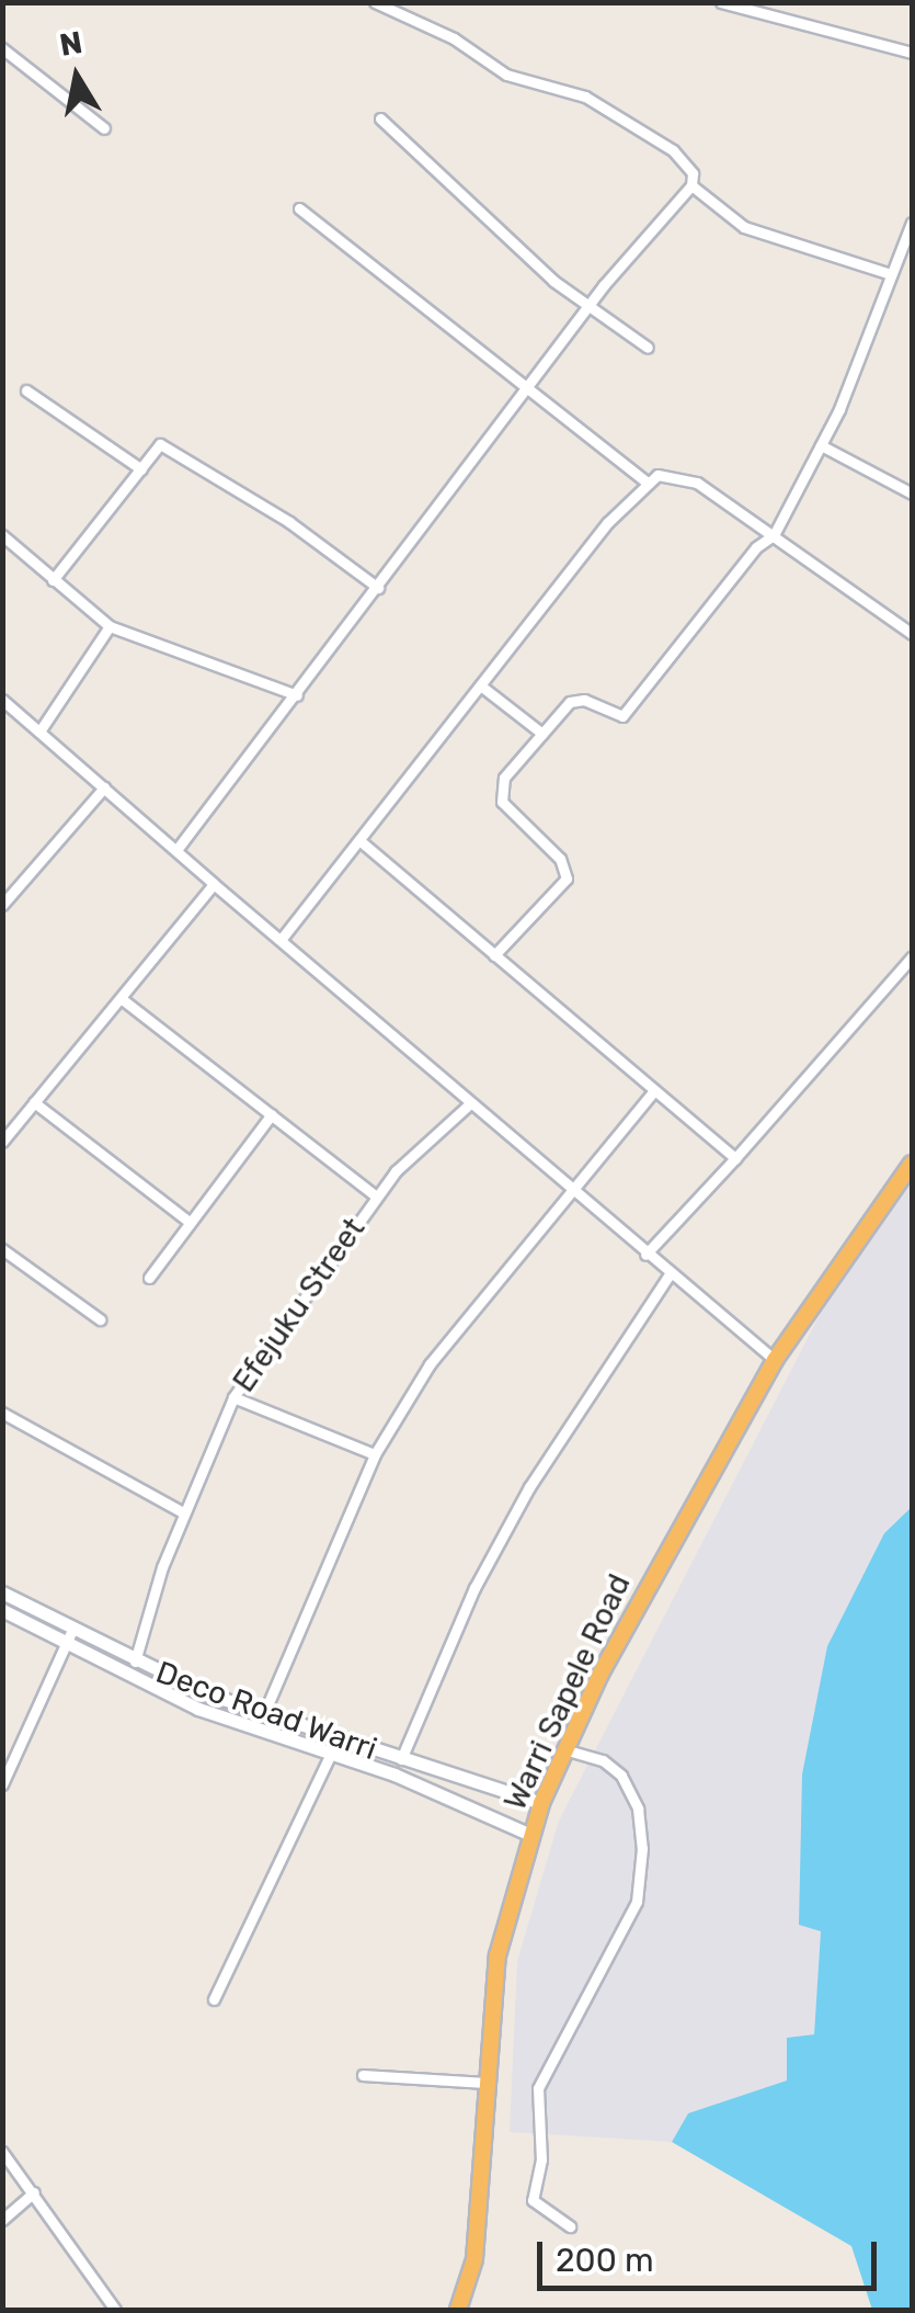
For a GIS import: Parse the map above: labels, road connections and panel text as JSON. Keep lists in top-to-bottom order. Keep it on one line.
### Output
{"streets":{"highway":["Warri Sapele Road"],"main road":["Deco Road Warri"],"street":["Efejuku Street"]},"crossings":[["Efejuku Street","Deco Road Warri"],["Warri Sapele Road","Deco Road Warri"]],"scale_bar":"200 m","north":"top"}
